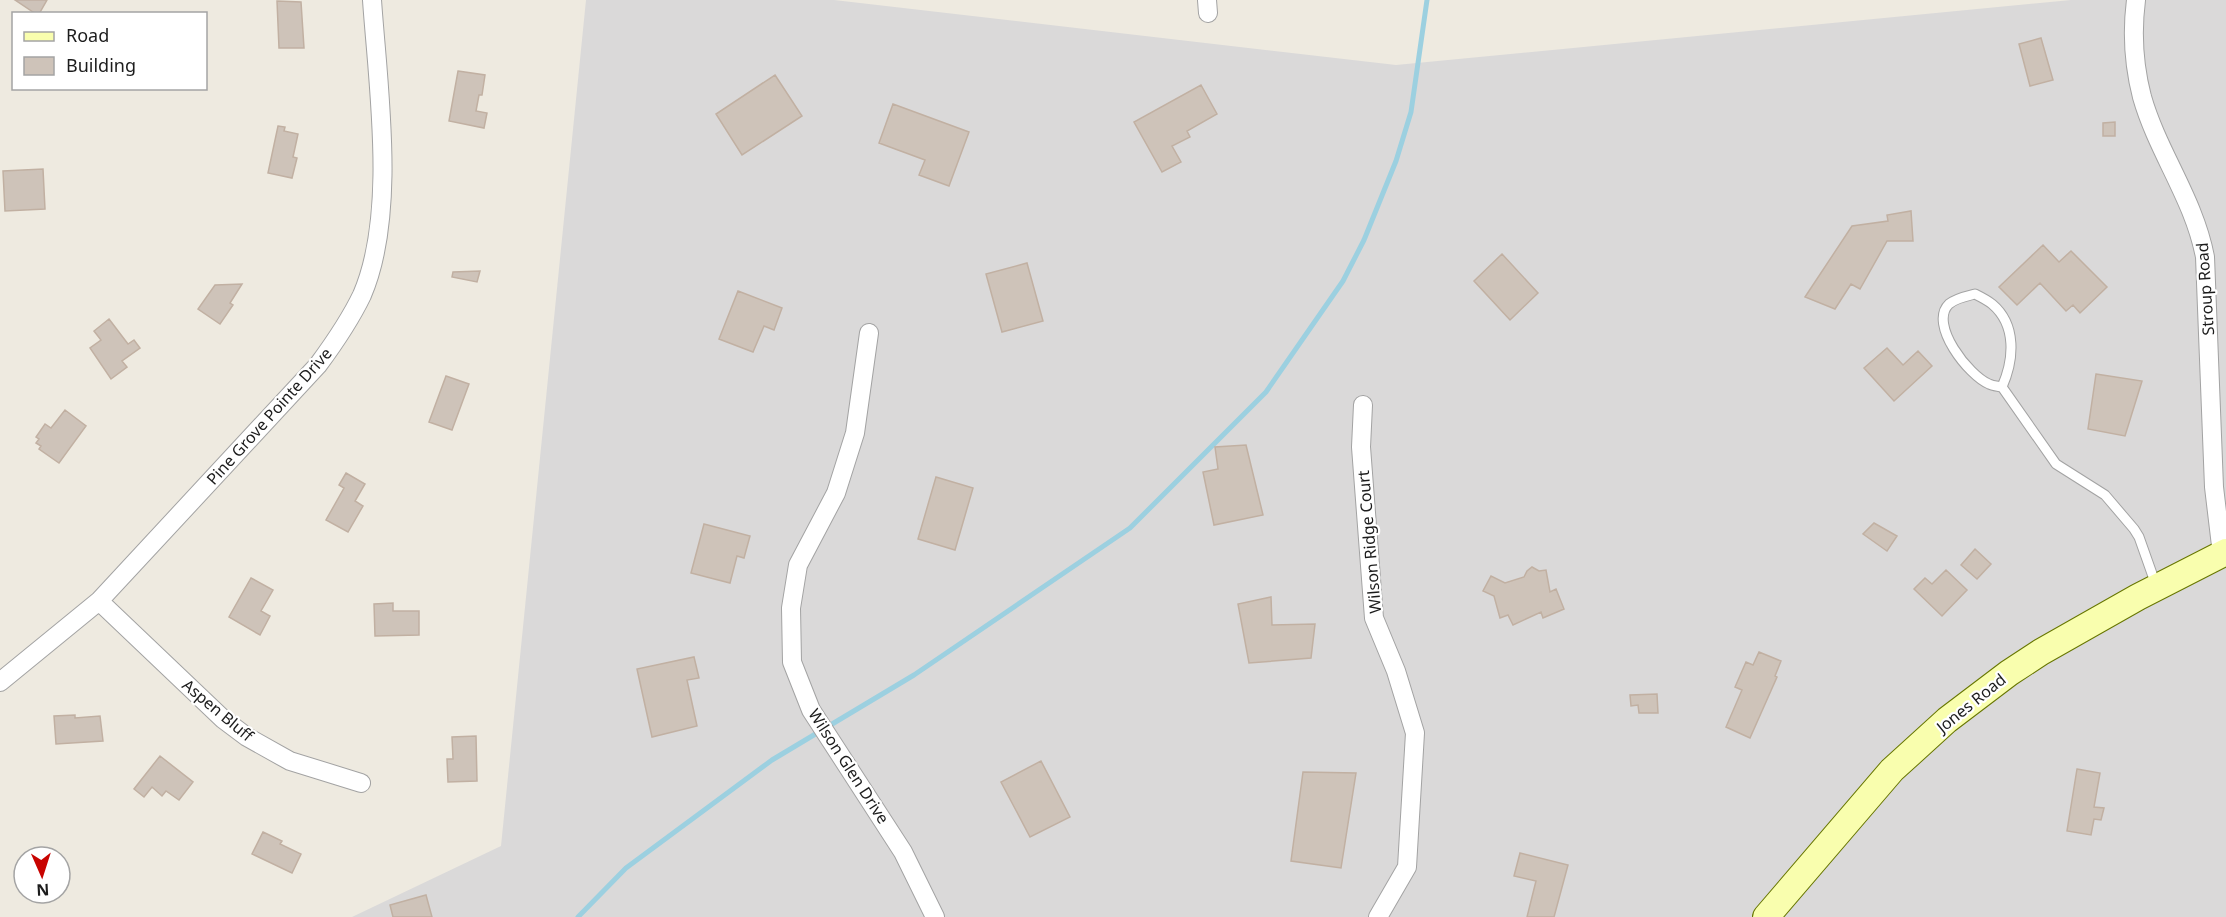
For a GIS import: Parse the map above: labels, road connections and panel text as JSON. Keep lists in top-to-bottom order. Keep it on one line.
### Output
{"streets":{"street":["Stroup Road","Pine Grove Pointe Drive","Wilson Ridge Court","Jones Road","Aspen Bluff","Wilson Glen Drive"]},"crossings":[["Stroup Road","Jones Road"],["Pine Grove Pointe Drive","Aspen Bluff"]],"legend":["Road","Building"],"north":"bottom"}
